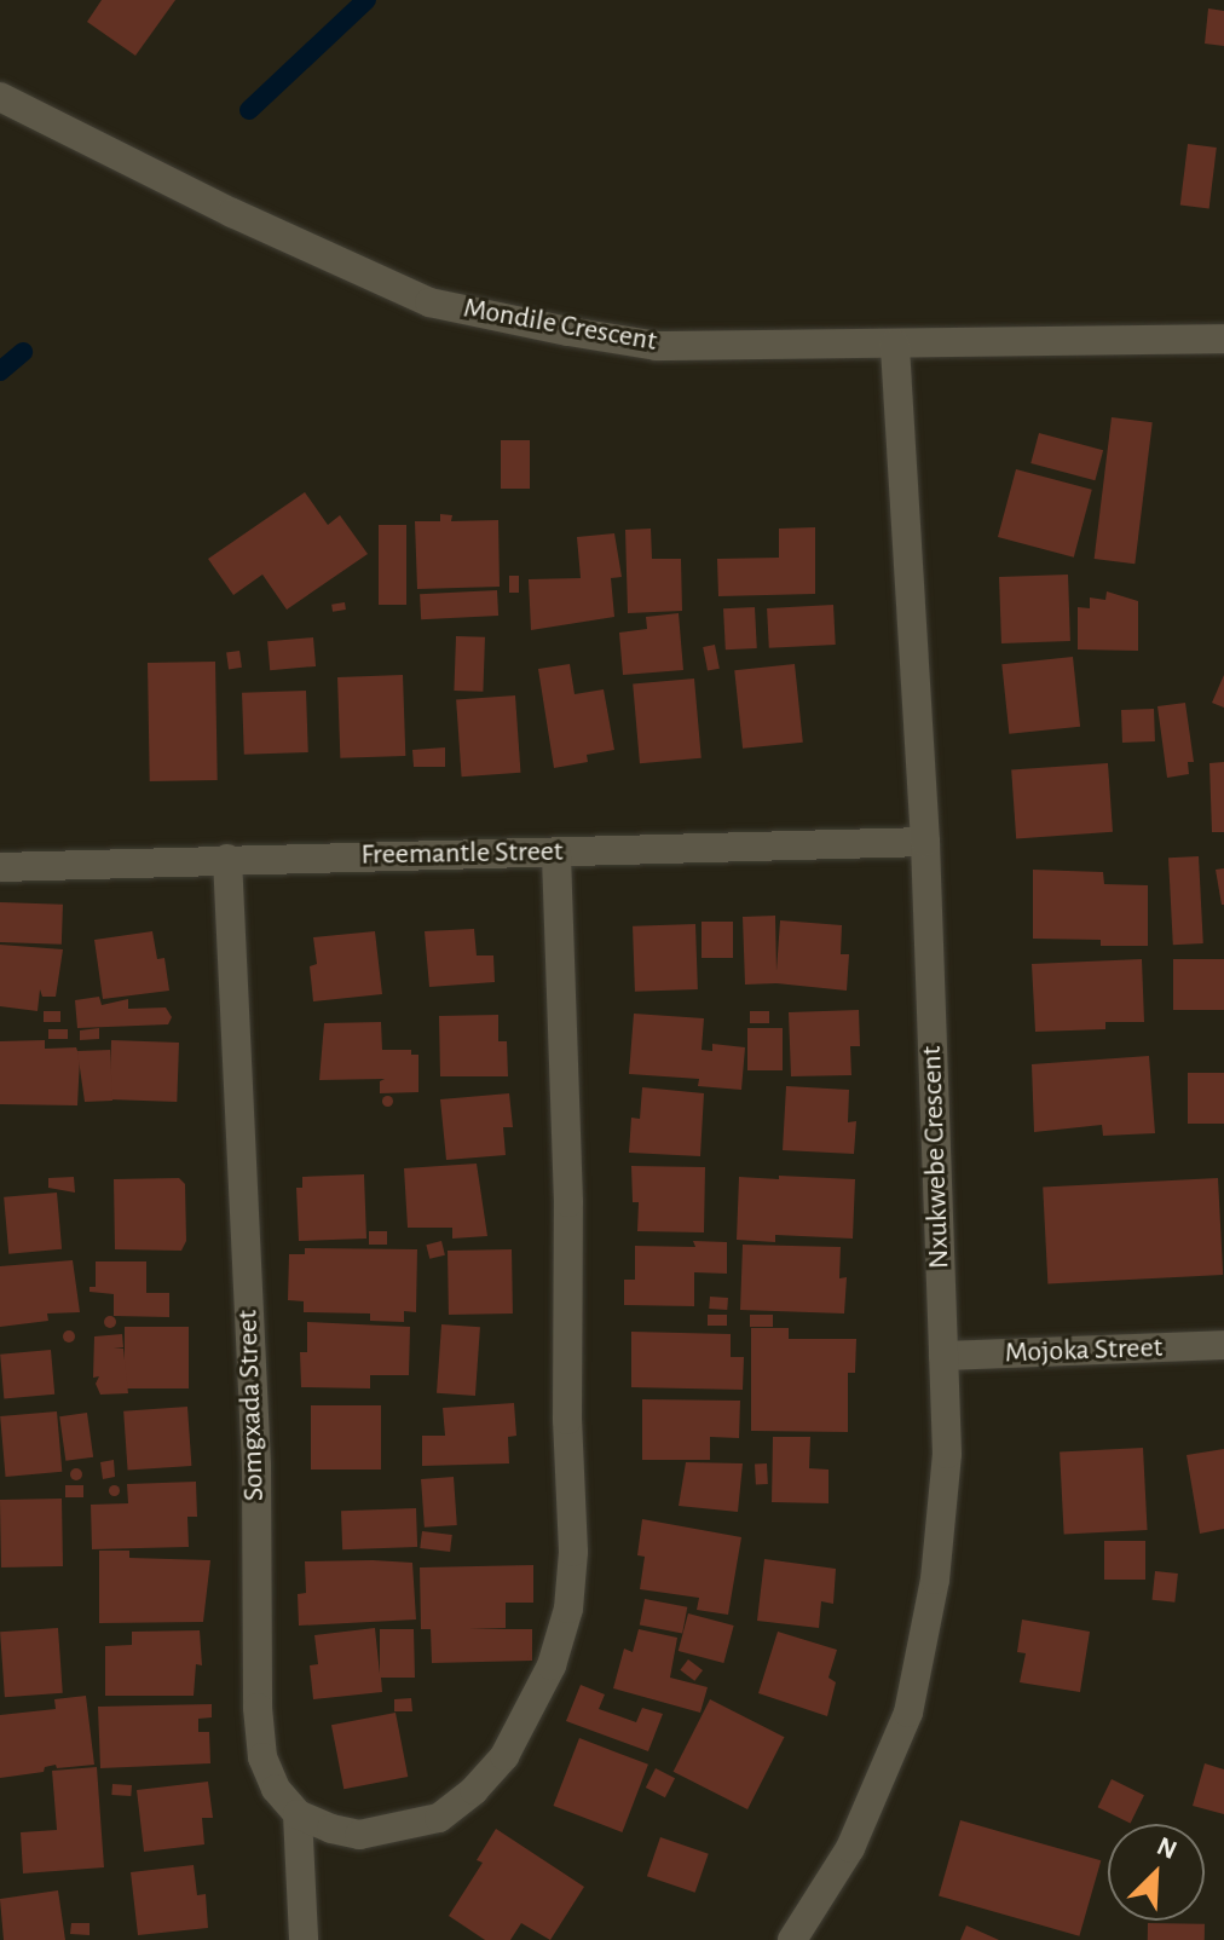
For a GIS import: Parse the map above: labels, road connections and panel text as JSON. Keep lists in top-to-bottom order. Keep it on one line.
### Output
{"streets":{"street":["Mondile Crescent","Freemantle Street","Nxukwebe Crescent","Mojoka Street","Somgxada Street"]},"crossings":[["Mondile Crescent","Nxukwebe Crescent"],["Freemantle Street","Nxukwebe Crescent"],["Freemantle Street","Somgxada Street"],["Nxukwebe Crescent","Mojoka Street"]],"north":"top right"}
